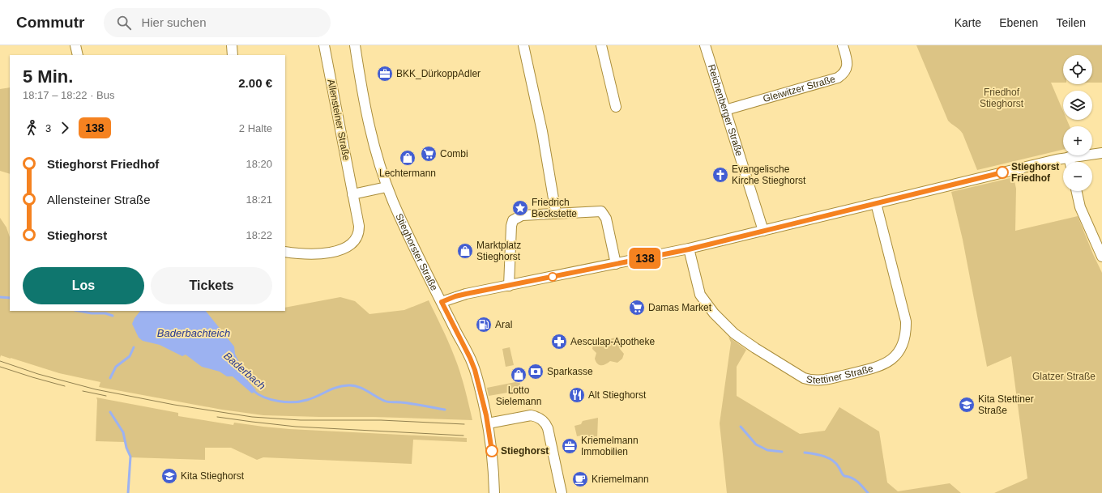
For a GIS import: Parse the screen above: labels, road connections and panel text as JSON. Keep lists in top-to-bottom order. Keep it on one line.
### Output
{"streets":{"street":["Gleiwitzer Straße","Reichenberger Straße","Allensteiner Straße","Stieghorster Straße","Stettiner Straße"]},"crossings":[["Gleiwitzer Straße","Reichenberger Straße"]],"water":["Baderbachteich","Baderbach"],"parks":["Friedhof Stieghorst","Glatzer Straße"],"places":{"office":["BKK_DürkoppAdler","Kriemelmann Immobilien"],"supermarket":["Combi","Damas Market"],"shop":["Lechtermann","Marktplatz Stieghorst","Lotto Sielemann"],"other":["Stieghorst Friedhof","Stieghorst"],"church":["Evangelische Kirche Stieghorst"],"place":["Friedrich Beckstette"],"fuel station":["Aral"],"pharmacy":["Aesculap-Apotheke"],"bank":["Sparkasse"],"restaurant":["Alt Stieghorst"],"school or university":["Kita Stettiner Straße","Kita Stieghorst"],"cafe":["Kriemelmann"]},"lines":["bus line 138"],"page":{"header":"Commutr","search":"Hier suchen","nav":["Karte","Ebenen","Teilen"],"on_map":"138","map_buttons":["+","−"],"heading":["5 Min.","18:17 – 18:22 · Bus","2.00 €"],"legs":["3","138","2 Halte"],"list":[{"name":"Stieghorst Friedhof","value":"18:20"},{"name":"Allensteiner Straße","value":"18:21"},{"name":"Stieghorst","value":"18:22"}],"buttons":["Los","Tickets"]}}
